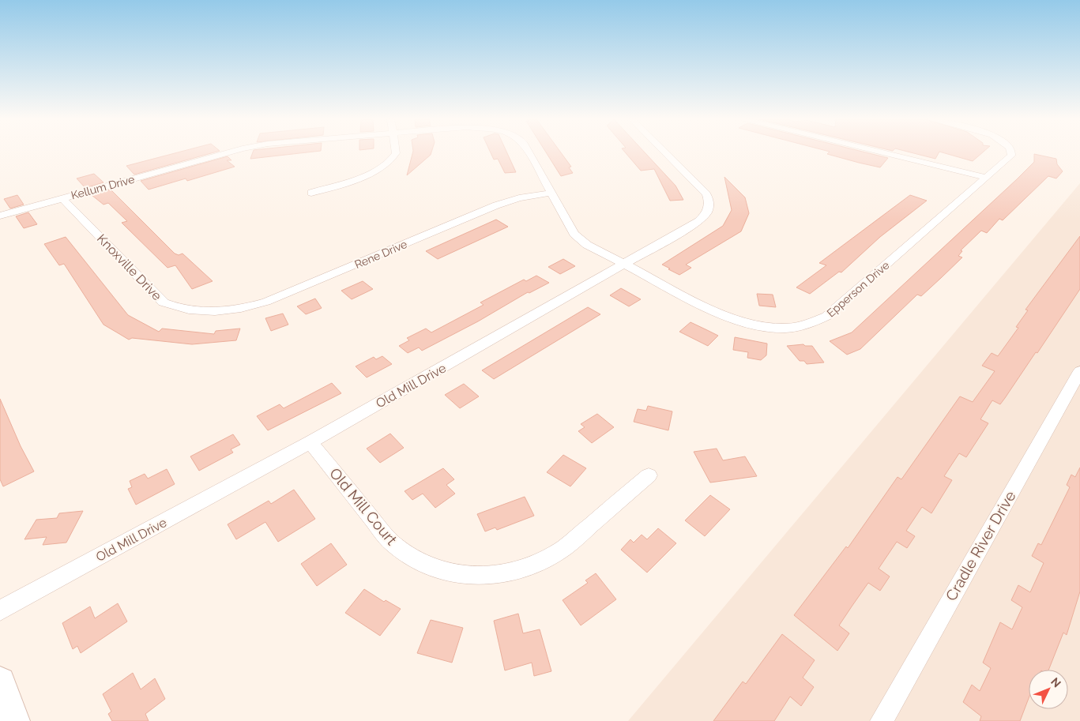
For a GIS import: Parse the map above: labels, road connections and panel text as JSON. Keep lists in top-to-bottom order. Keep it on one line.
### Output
{"streets":{"street":["Kellum Drive","Rene Drive","Knoxville Drive","Epperson Drive","Old Mill Drive","Old Mill Court","Cradle River Drive"]},"crossings":[["Kellum Drive","Rene Drive"],["Kellum Drive","Knoxville Drive"],["Kellum Drive","Epperson Drive"],["Rene Drive","Knoxville Drive"],["Rene Drive","Epperson Drive"],["Epperson Drive","Old Mill Drive"],["Old Mill Drive","Old Mill Court"]],"north":"top right"}
